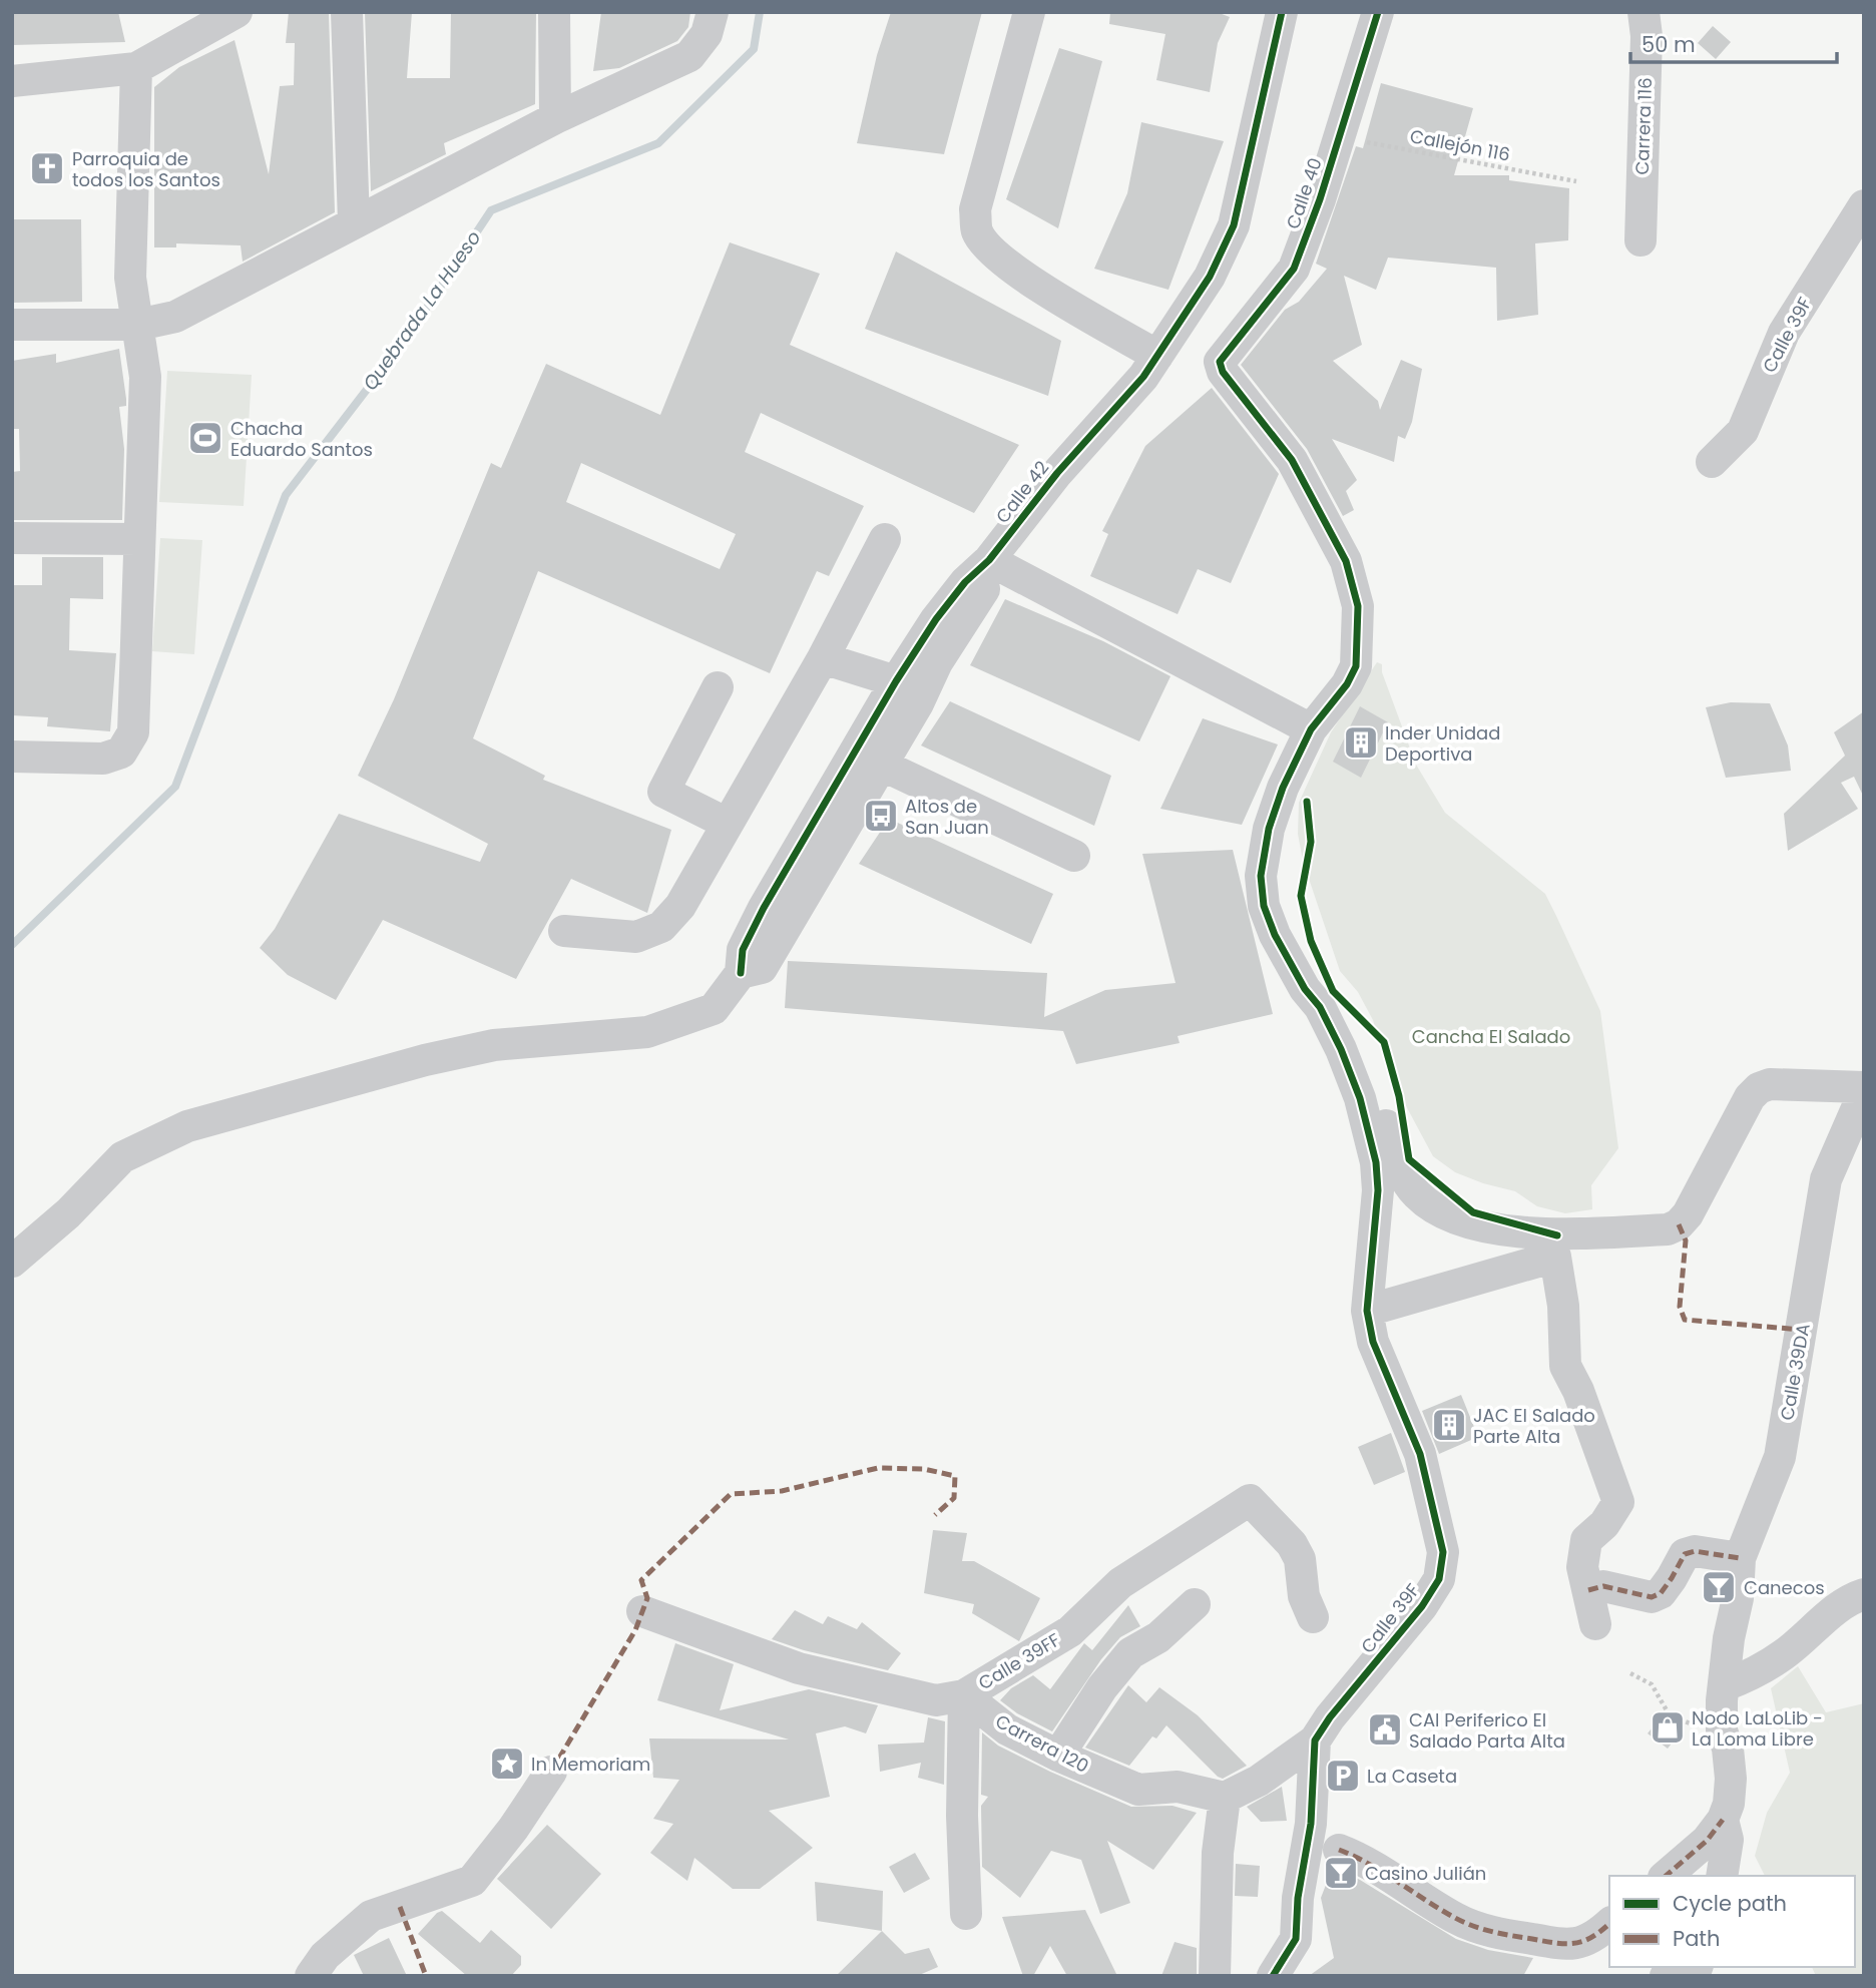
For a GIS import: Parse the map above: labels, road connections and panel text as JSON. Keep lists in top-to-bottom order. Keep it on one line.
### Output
{"streets":{"street":["Carrera 116","Calle 40","Calle 39F","Calle 42","Calle 39DA","Calle 39FF","Carrera 120"],"path":["Callejón 116"]},"crossings":[["Callejón 116","Calle 40"],["Calle 39FF","Carrera 120"]],"water":["Quebrada La Hueso"],"parks":["Cancha El Salado"],"places":{"church":["Parroquia de todos los Santos"],"sports":["Chacha Eduardo Santos"],"building":["Inder Unidad Deportiva","JAC El Salado Parte Alta"],"bus stop":["Altos de San Juan"],"bar":["Canecos","Casino Julián"],"shop":["Nodo LaLoLib - La Loma Libre"],"public building":["CAI Periferico El Salado Parta Alta"],"place":["In Memoriam"],"parking":["La Caseta"]},"legend":["Cycle path","Path"],"scale_bar":"50 m"}
